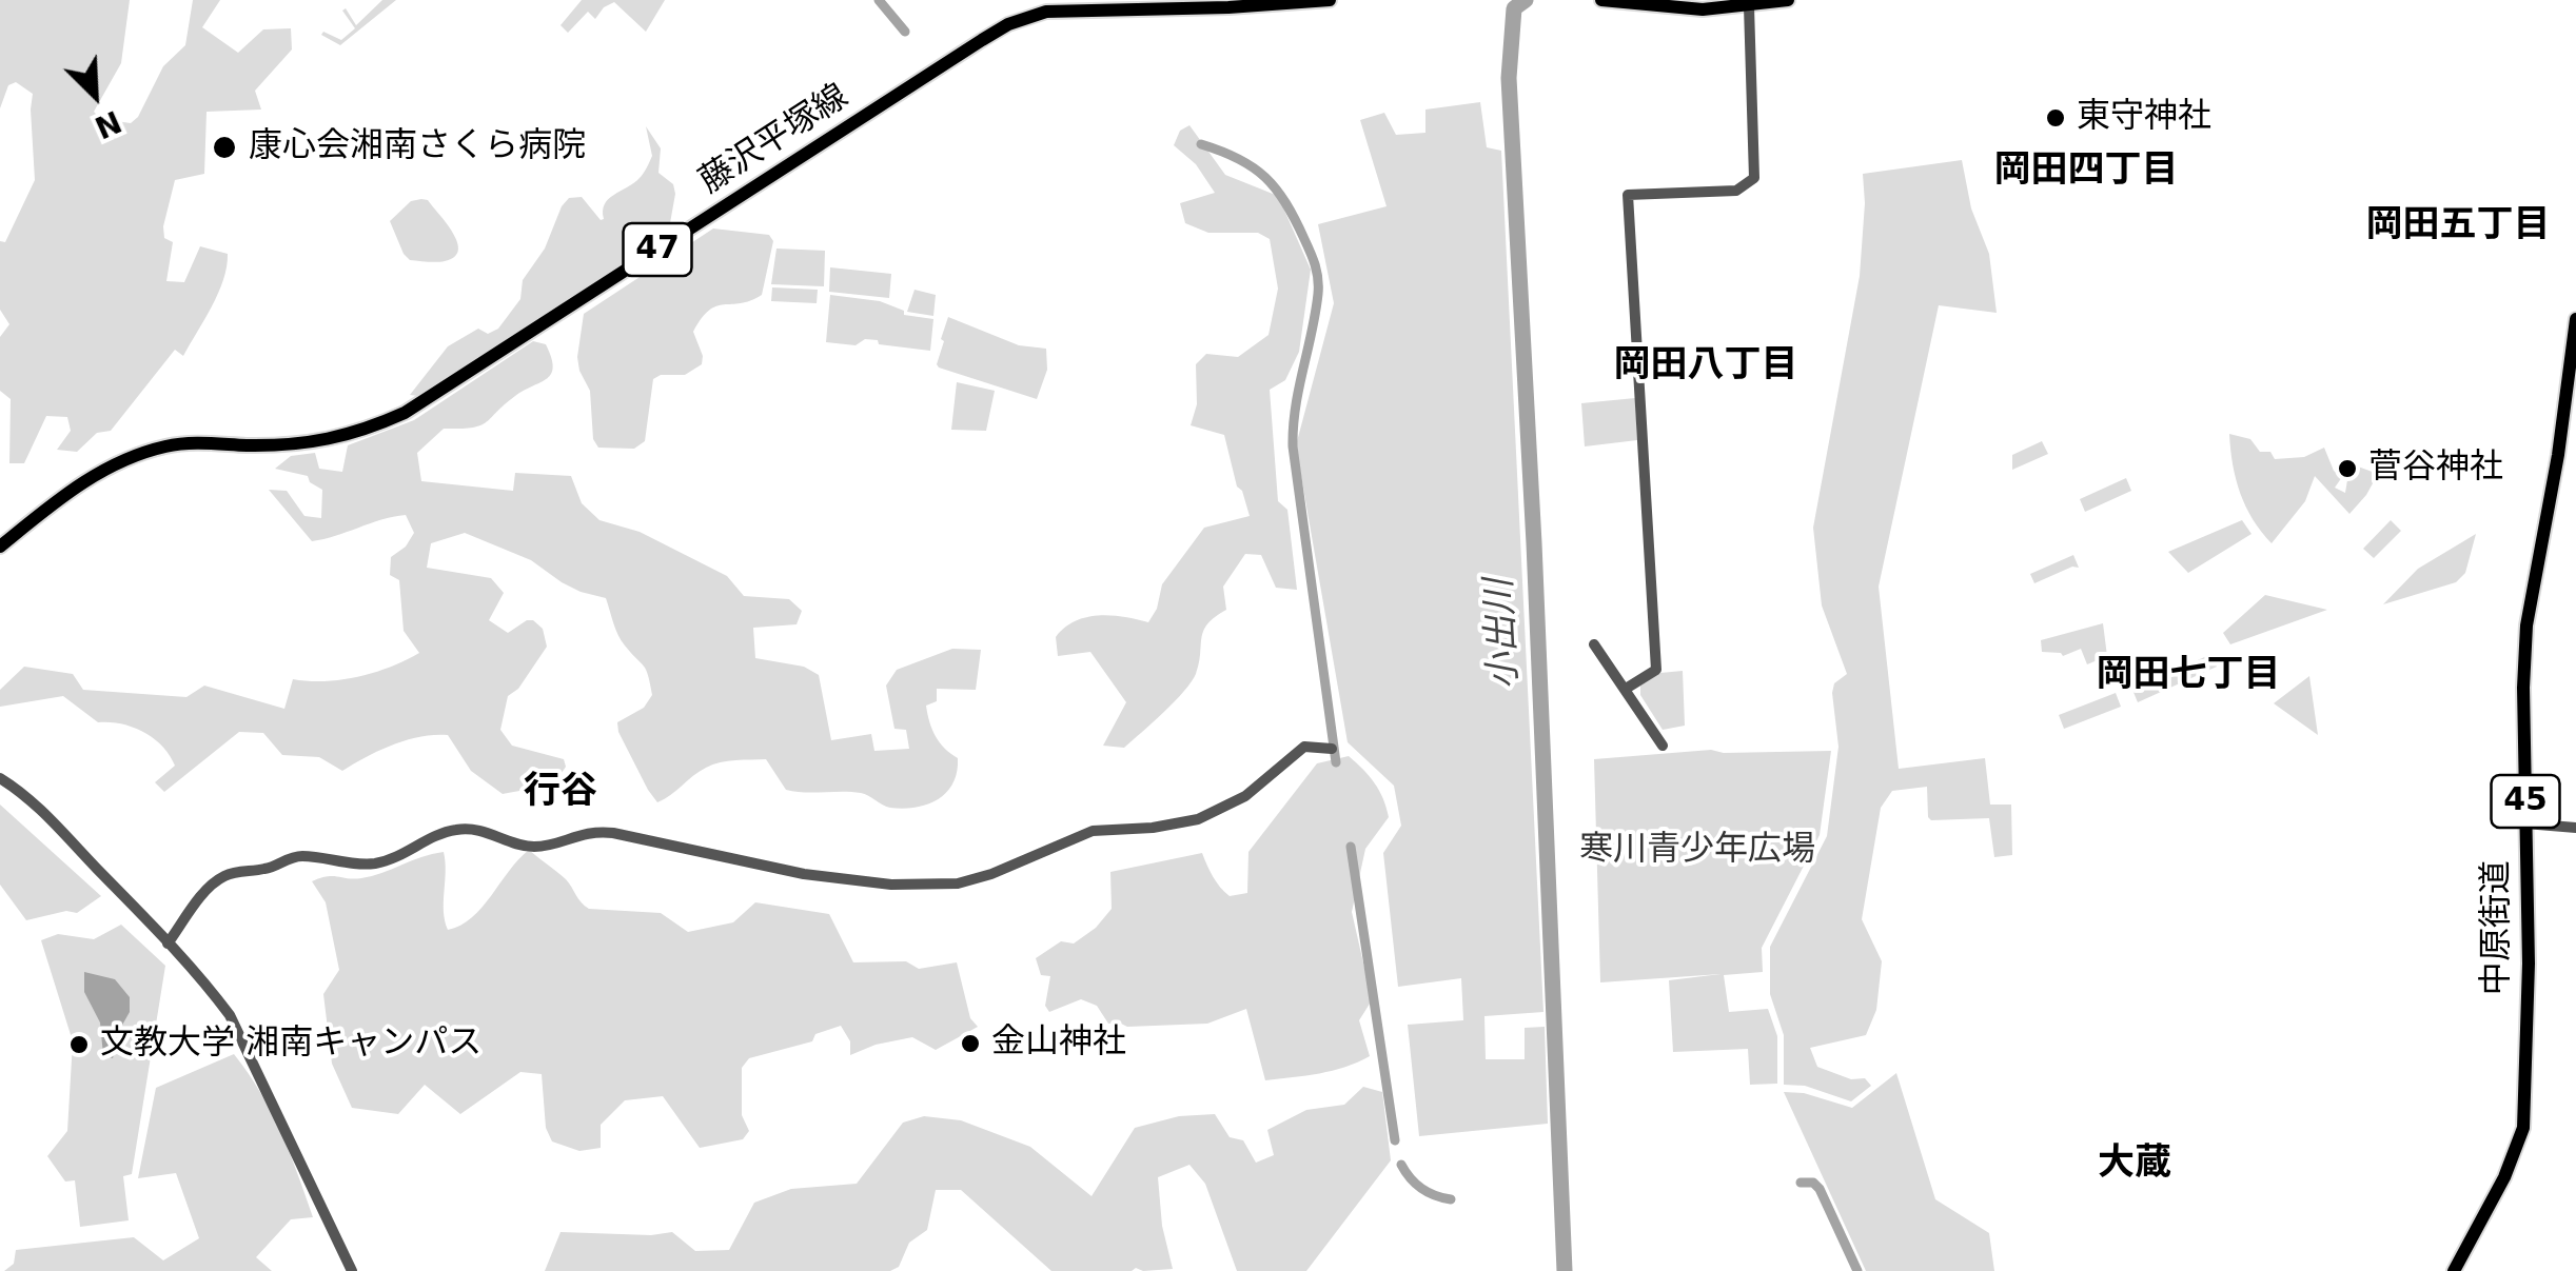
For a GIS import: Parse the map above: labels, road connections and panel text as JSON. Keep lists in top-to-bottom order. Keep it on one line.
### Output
{"streets":{"main road":["藤沢平塚線","47","45","中原街道"]},"districts":["岡田四丁目","岡田五丁目","岡田八丁目","岡田七丁目","行谷","大蔵"],"water":["小出川"],"parks":["寒川青少年広場"],"places":["東守神社","康心会湘南さくら病院","菅谷神社","金山神社","文教大学 湘南キャンパス"],"north":"bottom right"}
